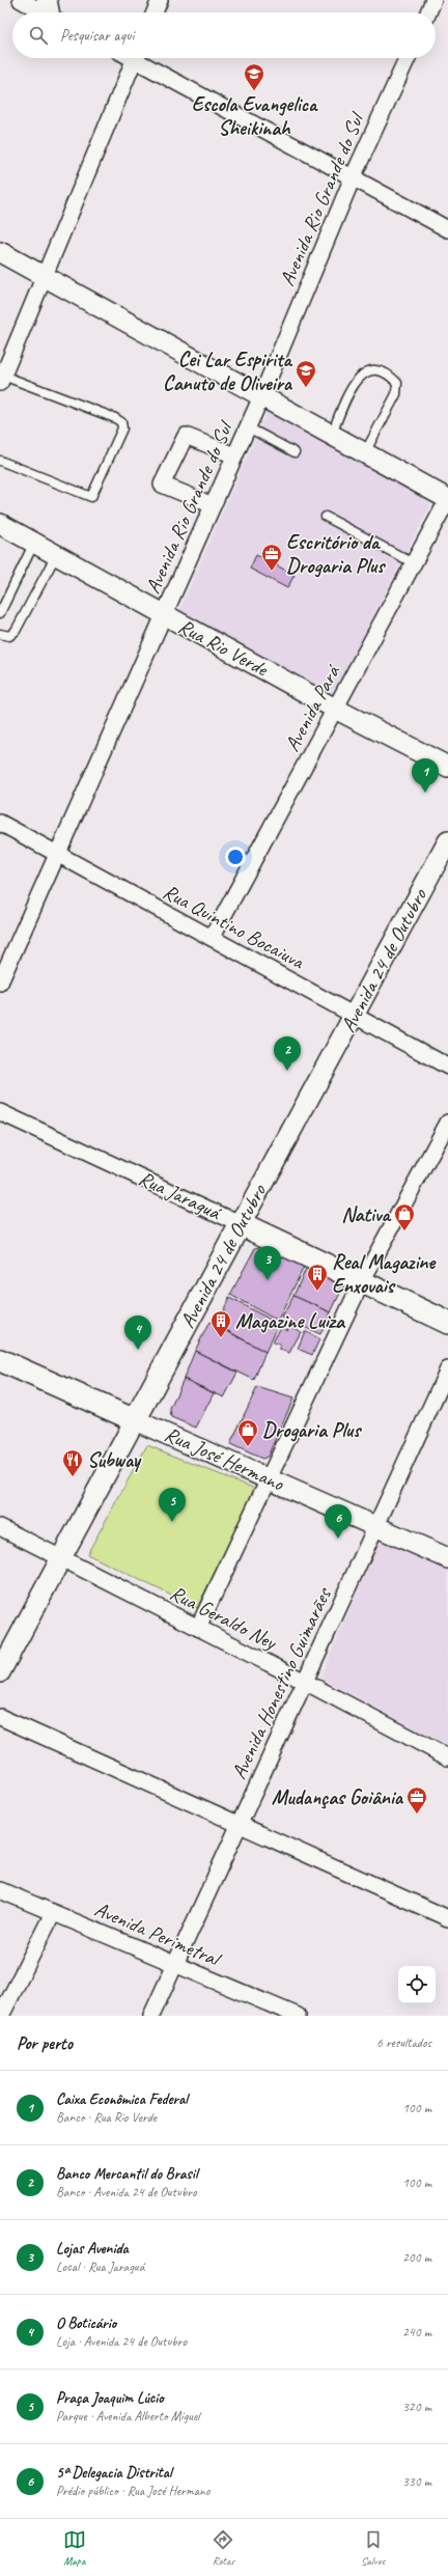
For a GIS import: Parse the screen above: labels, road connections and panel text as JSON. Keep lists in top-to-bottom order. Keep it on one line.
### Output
{"streets":{"main road":["Avenida 24 de Outubro","Rua Jaraguá","Rua José Hermano"],"street":["Avenida Rio Grande do Sul","Rua Rio Verde","Avenida Pará","Rua Quintino Bocaiuva","Rua Geraldo Ney","Avenida Honestino Guimarães","Avenida Perimetral"]},"crossings":[["Avenida Rio Grande do Sul","Rua Rio Verde"],["Avenida Rio Grande do Sul","Rua Quintino Bocaiuva"],["Rua Rio Verde","Avenida Pará"],["Avenida Pará","Rua Quintino Bocaiuva"],["Rua Quintino Bocaiuva","Avenida 24 de Outubro"],["Avenida 24 de Outubro","Rua Jaraguá"],["Avenida 24 de Outubro","Rua José Hermano"],["Avenida 24 de Outubro","Rua Geraldo Ney"],["Rua José Hermano","Avenida Honestino Guimarães"],["Rua Geraldo Ney","Avenida Honestino Guimarães"],["Avenida Honestino Guimarães","Avenida Perimetral"]],"places":{"school or university":["Escola Evangelica Sheikinah","Cei Lar Espirita Canuto de Oliveira"],"office":["Escritório da Drogaria Plus","Mudanças Goiânia"],"shop":["Nativa","Drogaria Plus"],"building":["Real Magazine Enxovais","Magazine Luiza"],"restaurant":["Subway"]},"page":{"search":"Pesquisar aqui","pins":["1","2","3","4","5","6"],"heading":["Por perto","6 resultados"],"list":[{"mark":"1","name":"Caixa Econômica Federal","note":"Banco · Rua Rio Verde","value":"100 m"},{"mark":"2","name":"Banco Mercantil do Brasil","note":"Banco · Avenida 24 de Outubro","value":"100 m"},{"mark":"3","name":"Lojas Avenida","note":"Local · Rua Jaraguá","value":"200 m"},{"mark":"4","name":"O Boticário","note":"Loja · Avenida 24 de Outubro","value":"240 m"},{"mark":"5","name":"Praça Joaquim Lúcio","note":"Parque · Avenida Alberto Miguel","value":"320 m"},{"mark":"6","name":"5ª Delegacia Distrital","note":"Prédio público · Rua José Hermano","value":"330 m"}],"nav":["Mapa","Rotas","Salvos"]}}
